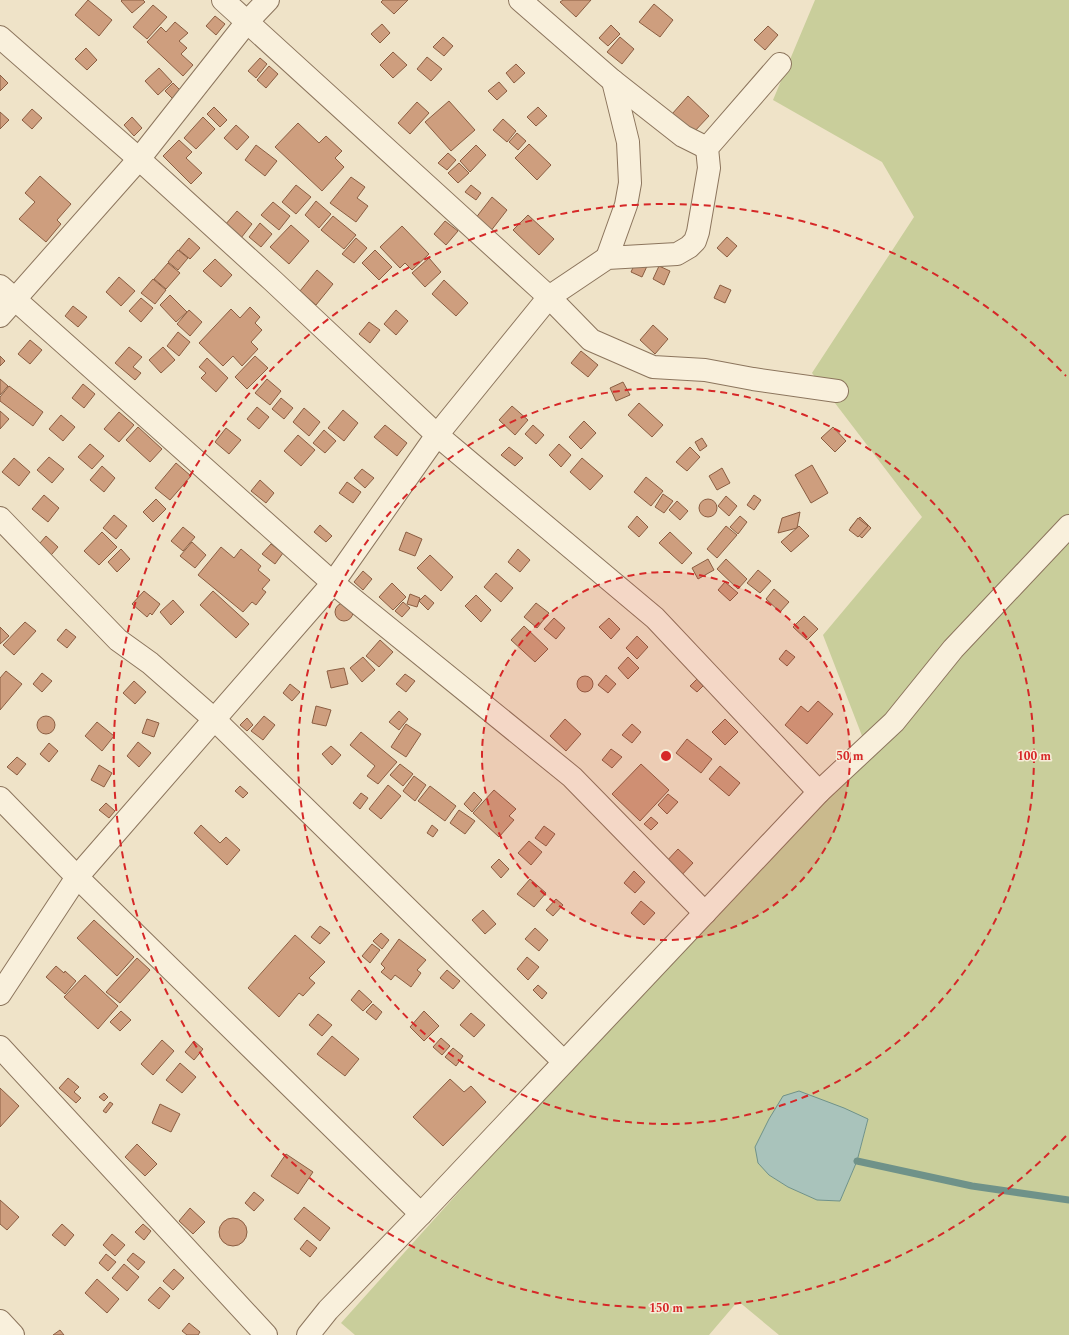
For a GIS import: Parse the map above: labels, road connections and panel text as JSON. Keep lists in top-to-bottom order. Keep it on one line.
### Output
{"rings":["50 m","100 m","150 m"]}
